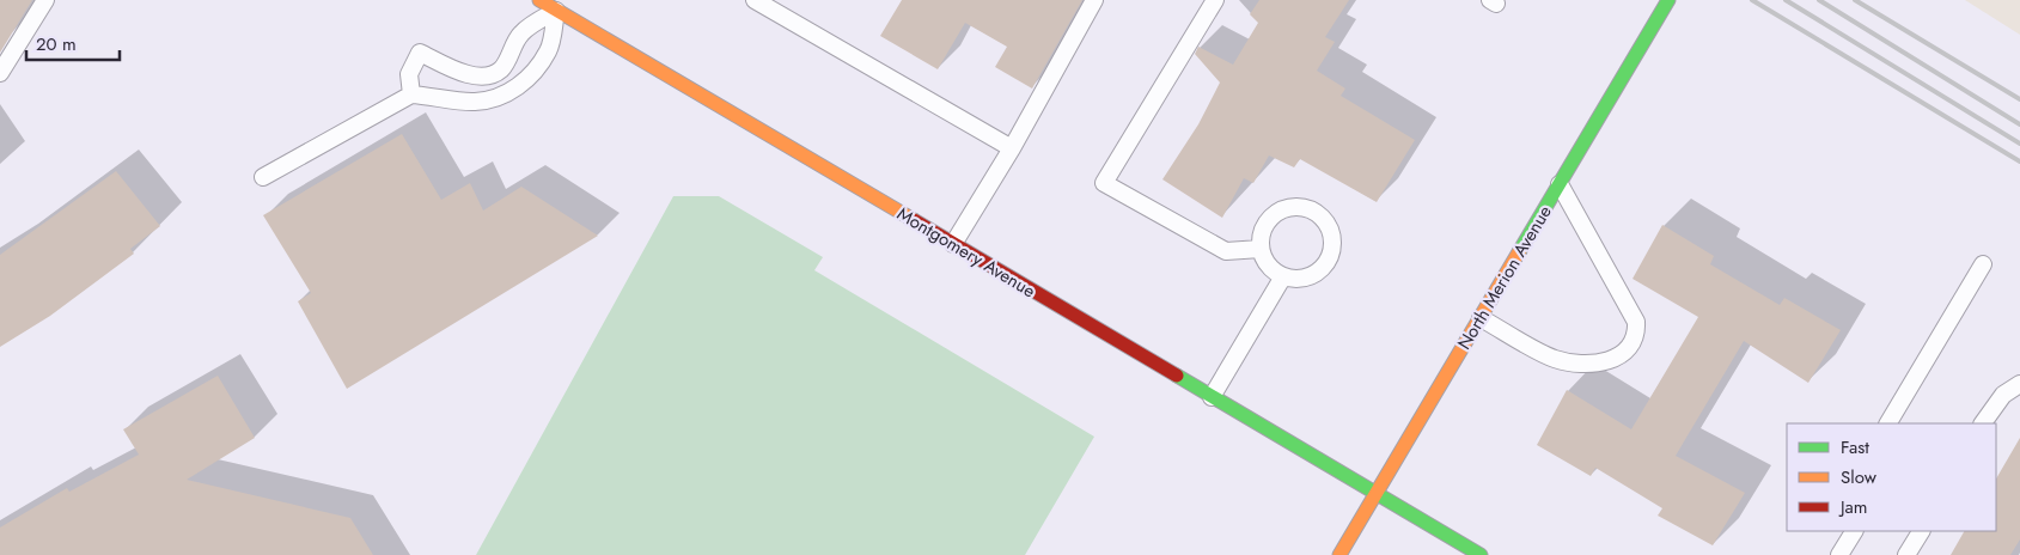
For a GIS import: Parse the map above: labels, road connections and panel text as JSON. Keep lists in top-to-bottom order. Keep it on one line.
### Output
{"streets":{"main road":["Montgomery Avenue","North Merion Avenue"]},"crossings":[["Montgomery Avenue","North Merion Avenue"]],"legend":["Fast","Slow","Jam"],"scale_bar":"20 m"}
